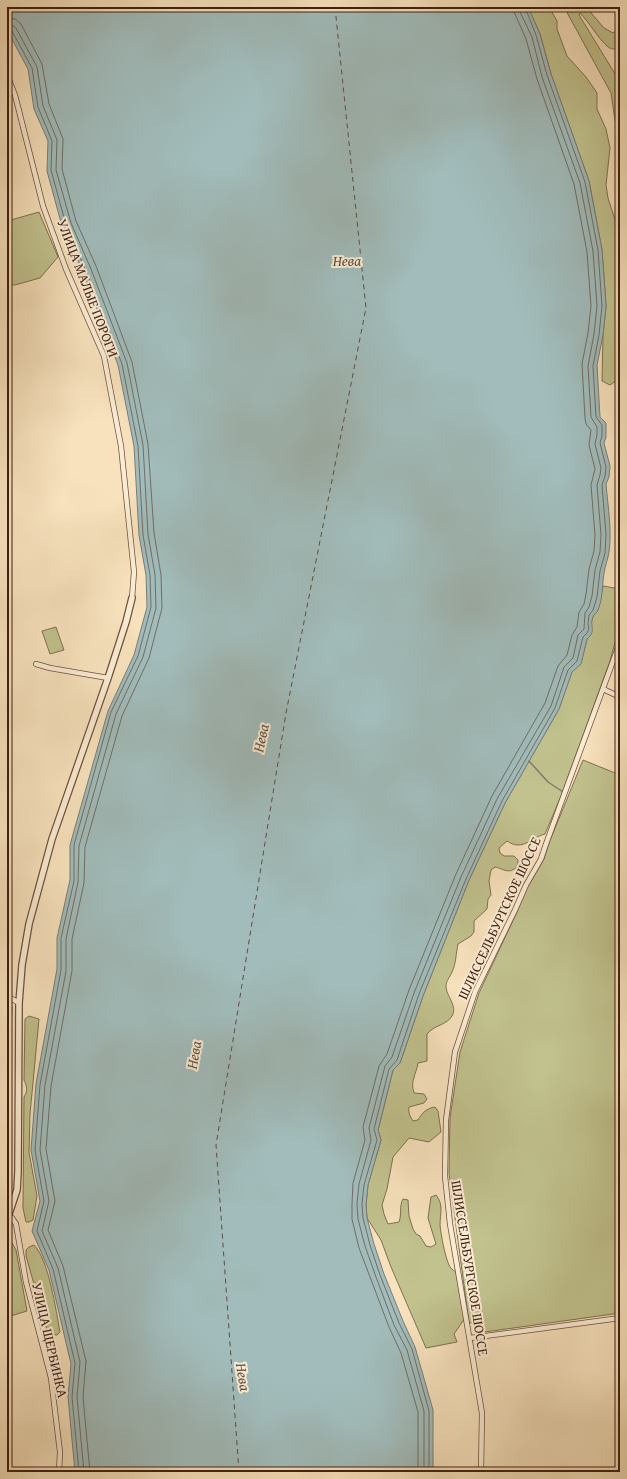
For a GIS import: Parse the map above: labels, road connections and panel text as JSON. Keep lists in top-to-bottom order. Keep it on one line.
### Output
{"streets":{"street":["УЛИЦА МАЛЫЕ ПОРОГИ","ШЛИССЕЛЬБУРГСКОЕ ШОССЕ","УЛИЦА ЩЕРБИНКА"]},"crossings":[["УЛИЦА МАЛЫЕ ПОРОГИ","УЛИЦА ЩЕРБИНКА"]],"water":["Нева"]}
